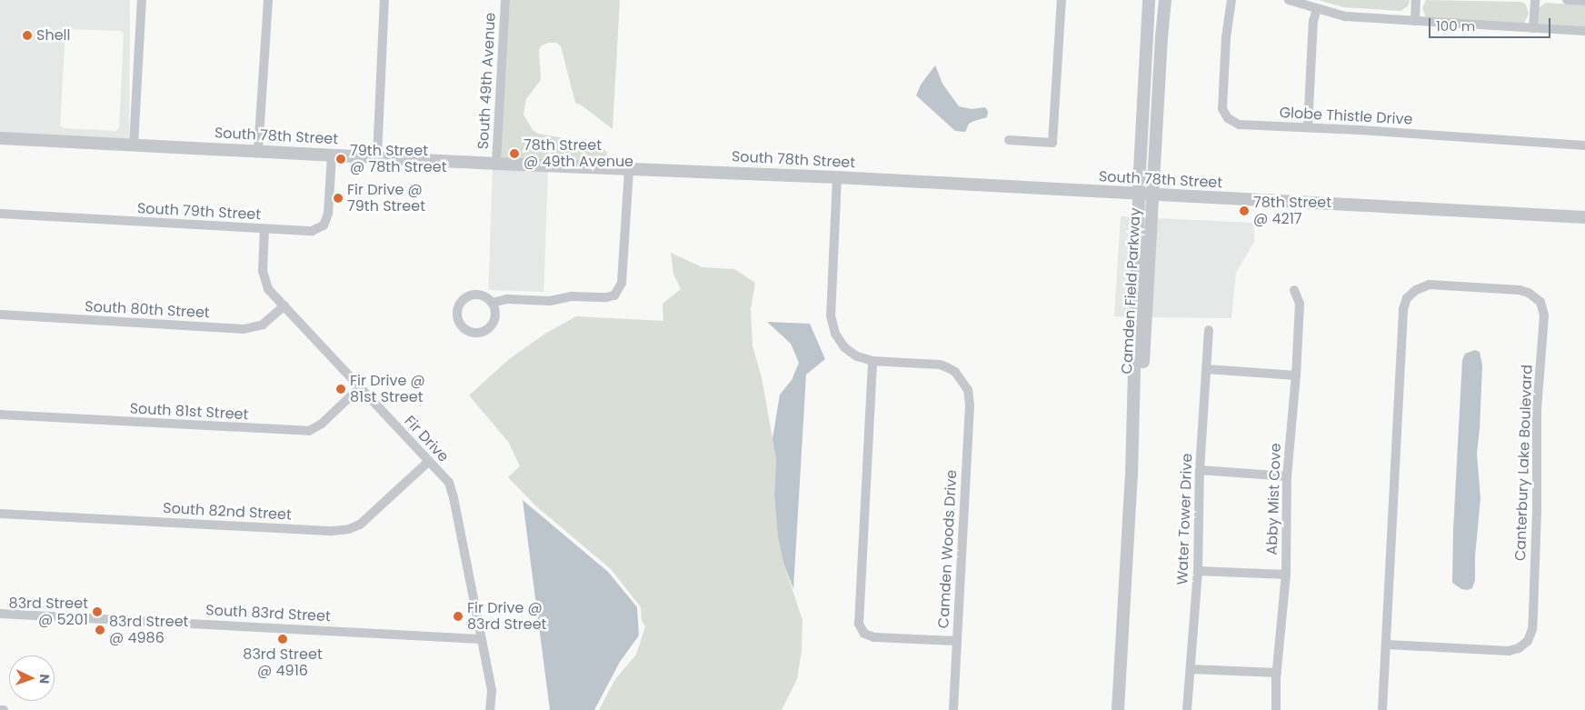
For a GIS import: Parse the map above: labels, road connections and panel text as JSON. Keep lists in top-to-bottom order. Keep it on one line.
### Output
{"streets":{"street":["South 49th Avenue","Globe Thistle Drive","South 78th Street","South 79th Street","Camden Field Parkway","South 80th Street","South 81st Street","Fir Drive","Canterbury Lake Boulevard","Abby Mist Cove","South 82nd Street","Water Tower Drive","Camden Woods Drive","South 83rd Street"]},"crossings":[["South 49th Avenue","South 78th Street"],["South 78th Street","South 79th Street"],["South 78th Street","Camden Field Parkway"],["South 78th Street","Camden Woods Drive"],["South 79th Street","Fir Drive"],["South 80th Street","Fir Drive"],["South 81st Street","Fir Drive"],["Fir Drive","South 82nd Street"],["Fir Drive","South 83rd Street"]],"places":["Shell","78th Street @ 49th Avenue","79th Street @ 78th Street","Fir Drive @ 79th Street","78th Street @ 4217","Fir Drive @ 81st Street","83rd Street @ 5201","Fir Drive @ 83rd Street","83rd Street @ 4986","83rd Street @ 4916"],"scale_bar":"100 m","north":"right"}
